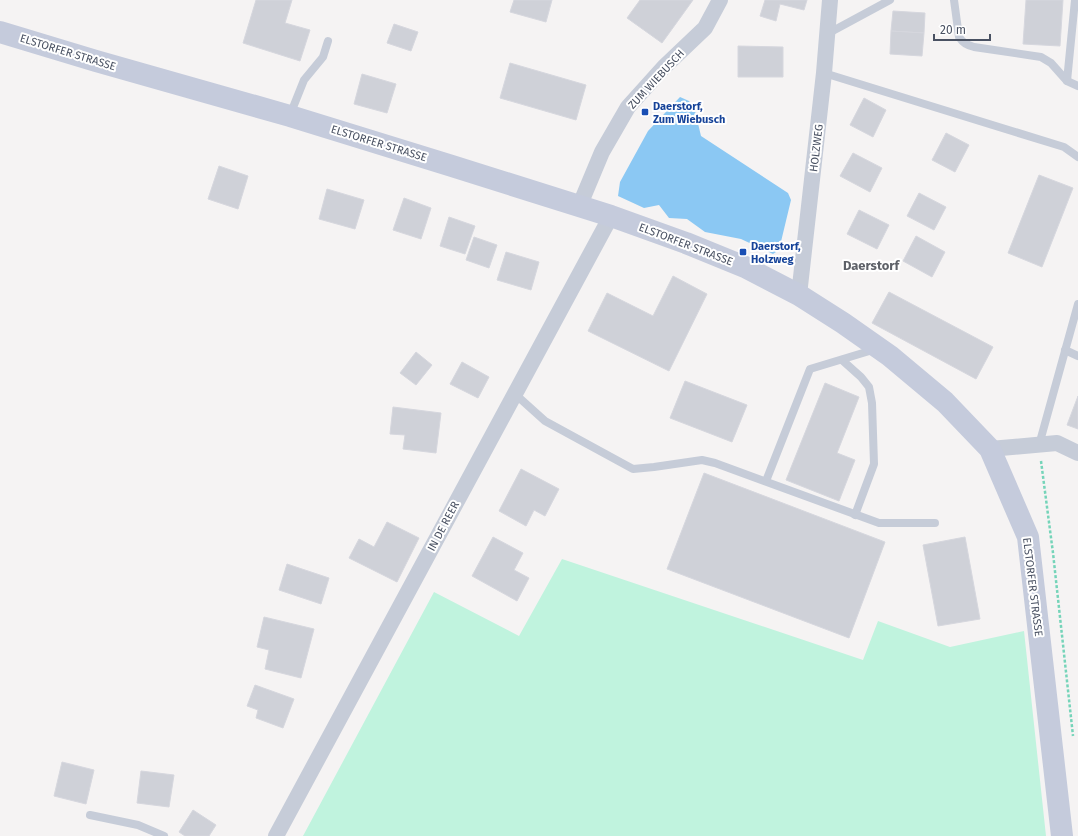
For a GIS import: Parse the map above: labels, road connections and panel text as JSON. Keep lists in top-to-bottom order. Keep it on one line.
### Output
{"streets":{"main road":["ELSTORFER STRASSE"],"street":["ZUM WIEBUSCH","HOLZWEG","IN DE REER"]},"crossings":[["ELSTORFER STRASSE","ZUM WIEBUSCH"],["ELSTORFER STRASSE","HOLZWEG"],["ELSTORFER STRASSE","IN DE REER"]],"districts":["Daerstorf"],"places":{"transit":["Daerstorf, Zum Wiebusch","Daerstorf, Holzweg"]},"scale_bar":"20 m"}
